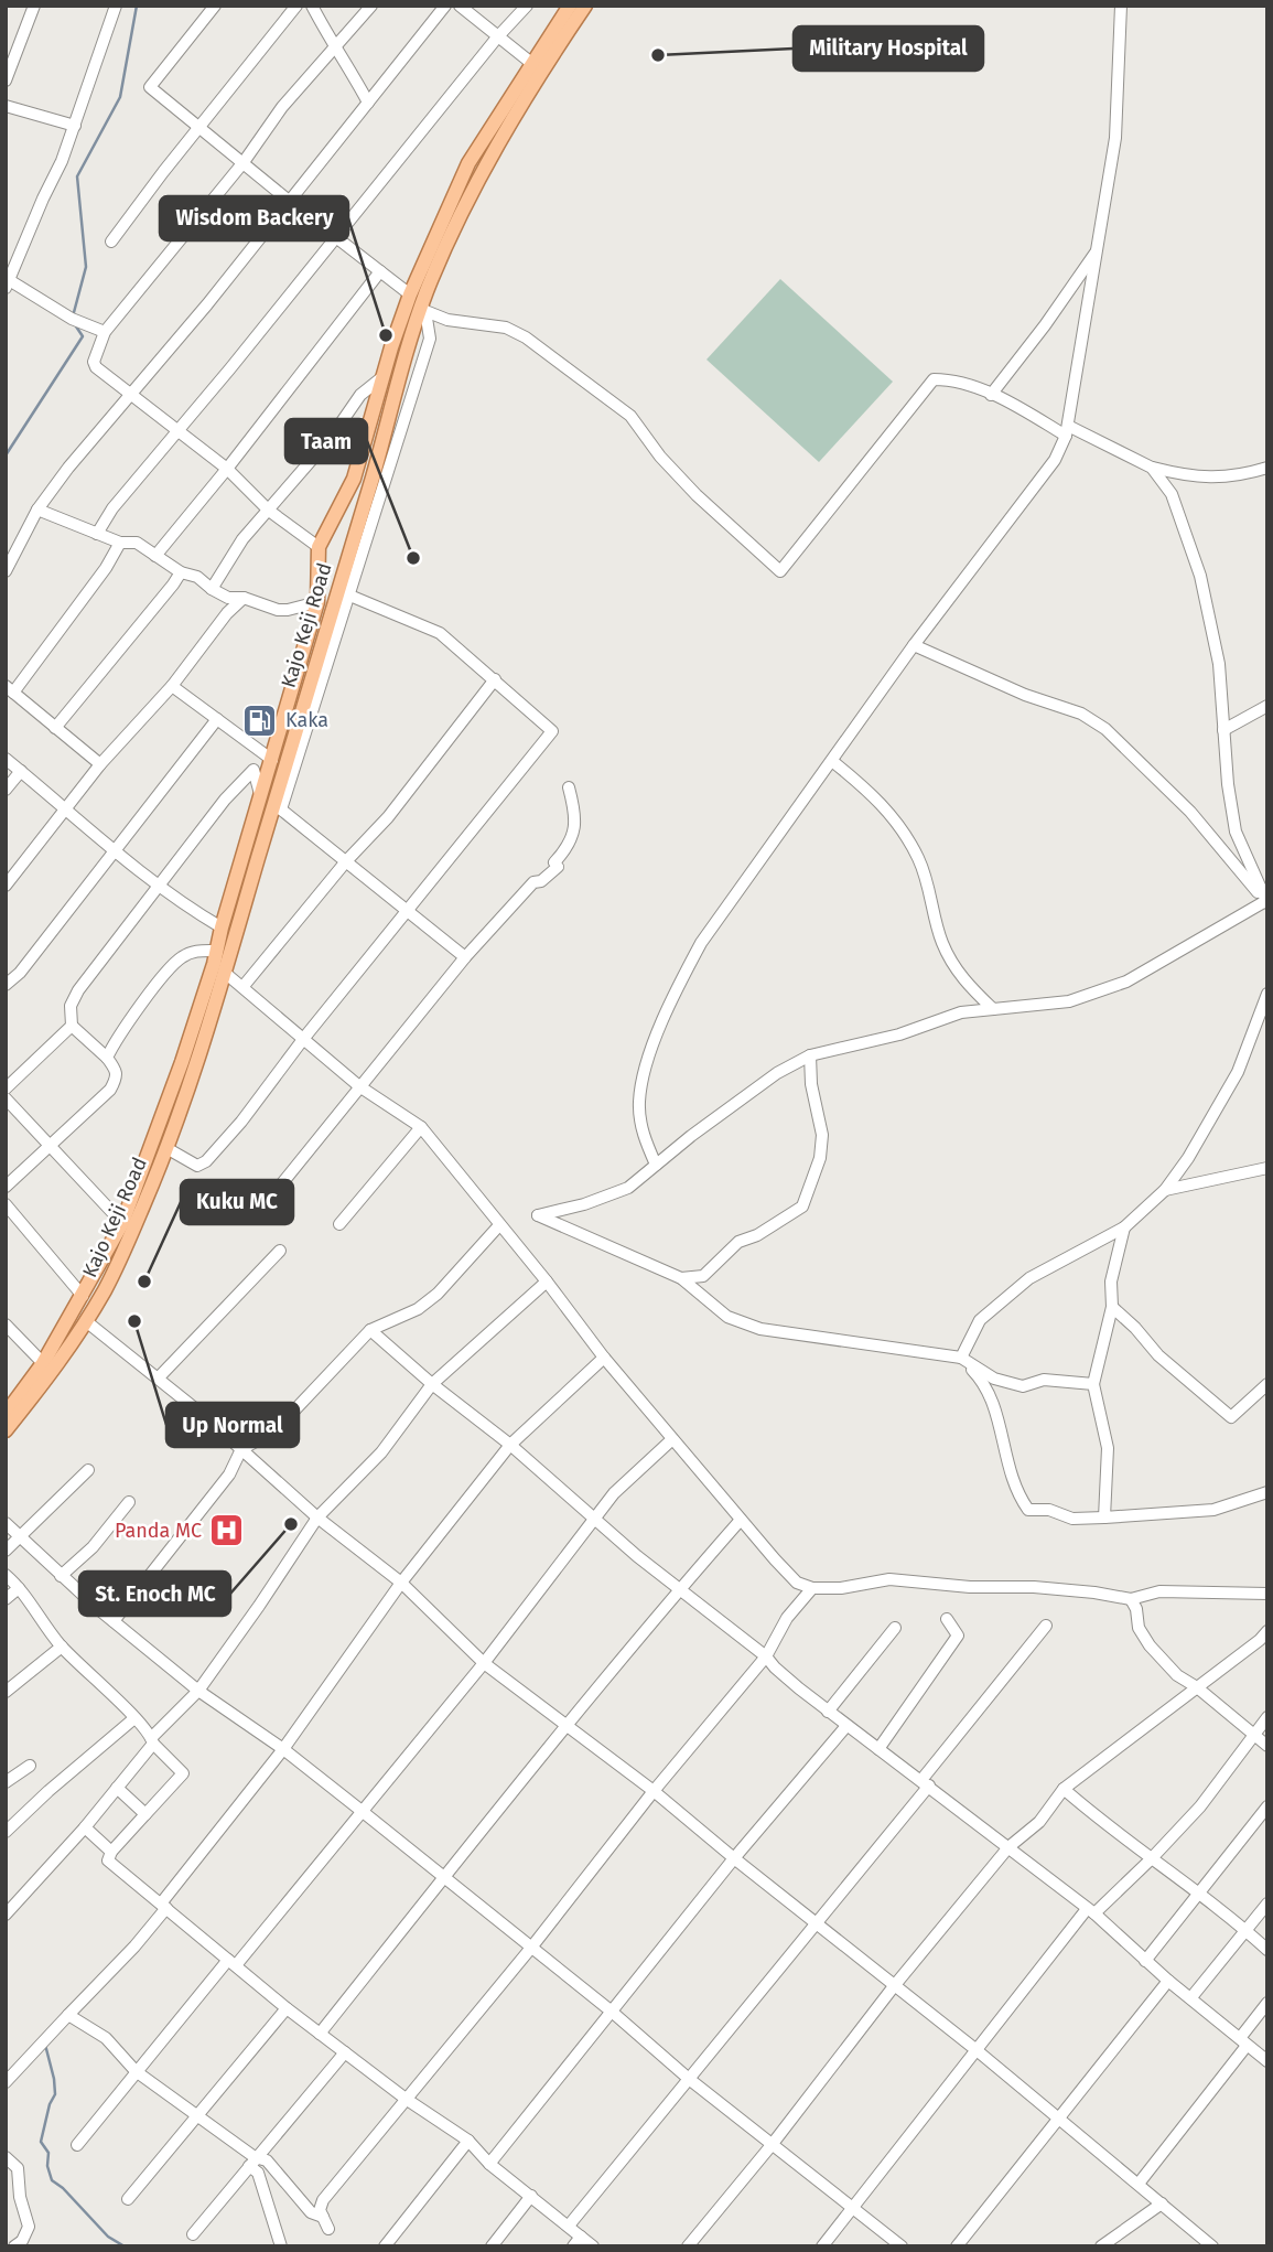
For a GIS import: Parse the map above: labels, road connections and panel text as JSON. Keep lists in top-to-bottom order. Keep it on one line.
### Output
{"streets":{"main road":["Kajo Keji Road"]},"places":{"other":["Military Hospital","Wisdom Backery","Taam","Kuku MC","Up Normal","St. Enoch MC"],"fuel station":["Kaka"],"hospital":["Panda MC"]}}
